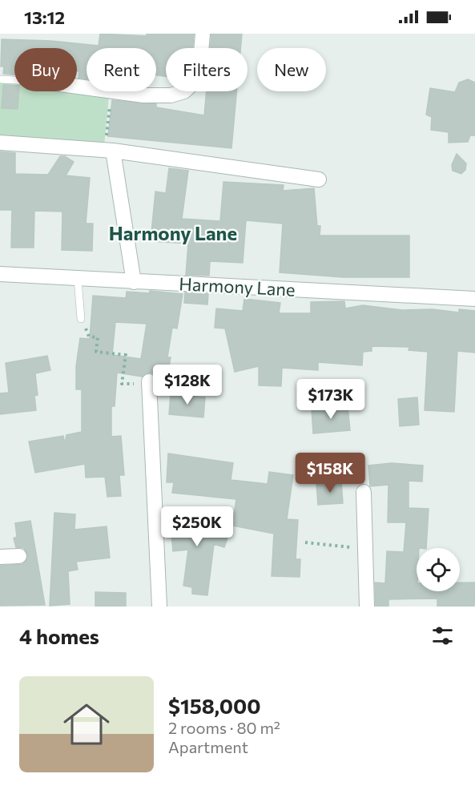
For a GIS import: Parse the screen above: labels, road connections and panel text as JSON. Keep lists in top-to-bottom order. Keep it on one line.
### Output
{"streets":{"street":["Harmony Lane"]},"districts":["Harmony Lane"],"page":{"status":"13:12","chip":["Buy","Rent","Filters","New"],"price":["$128K","$173K","$158K","$250K"],"heading":"4 homes","list":[{"name":"$158,000","note":"2 rooms · 80 m² · Apartment"}]}}
